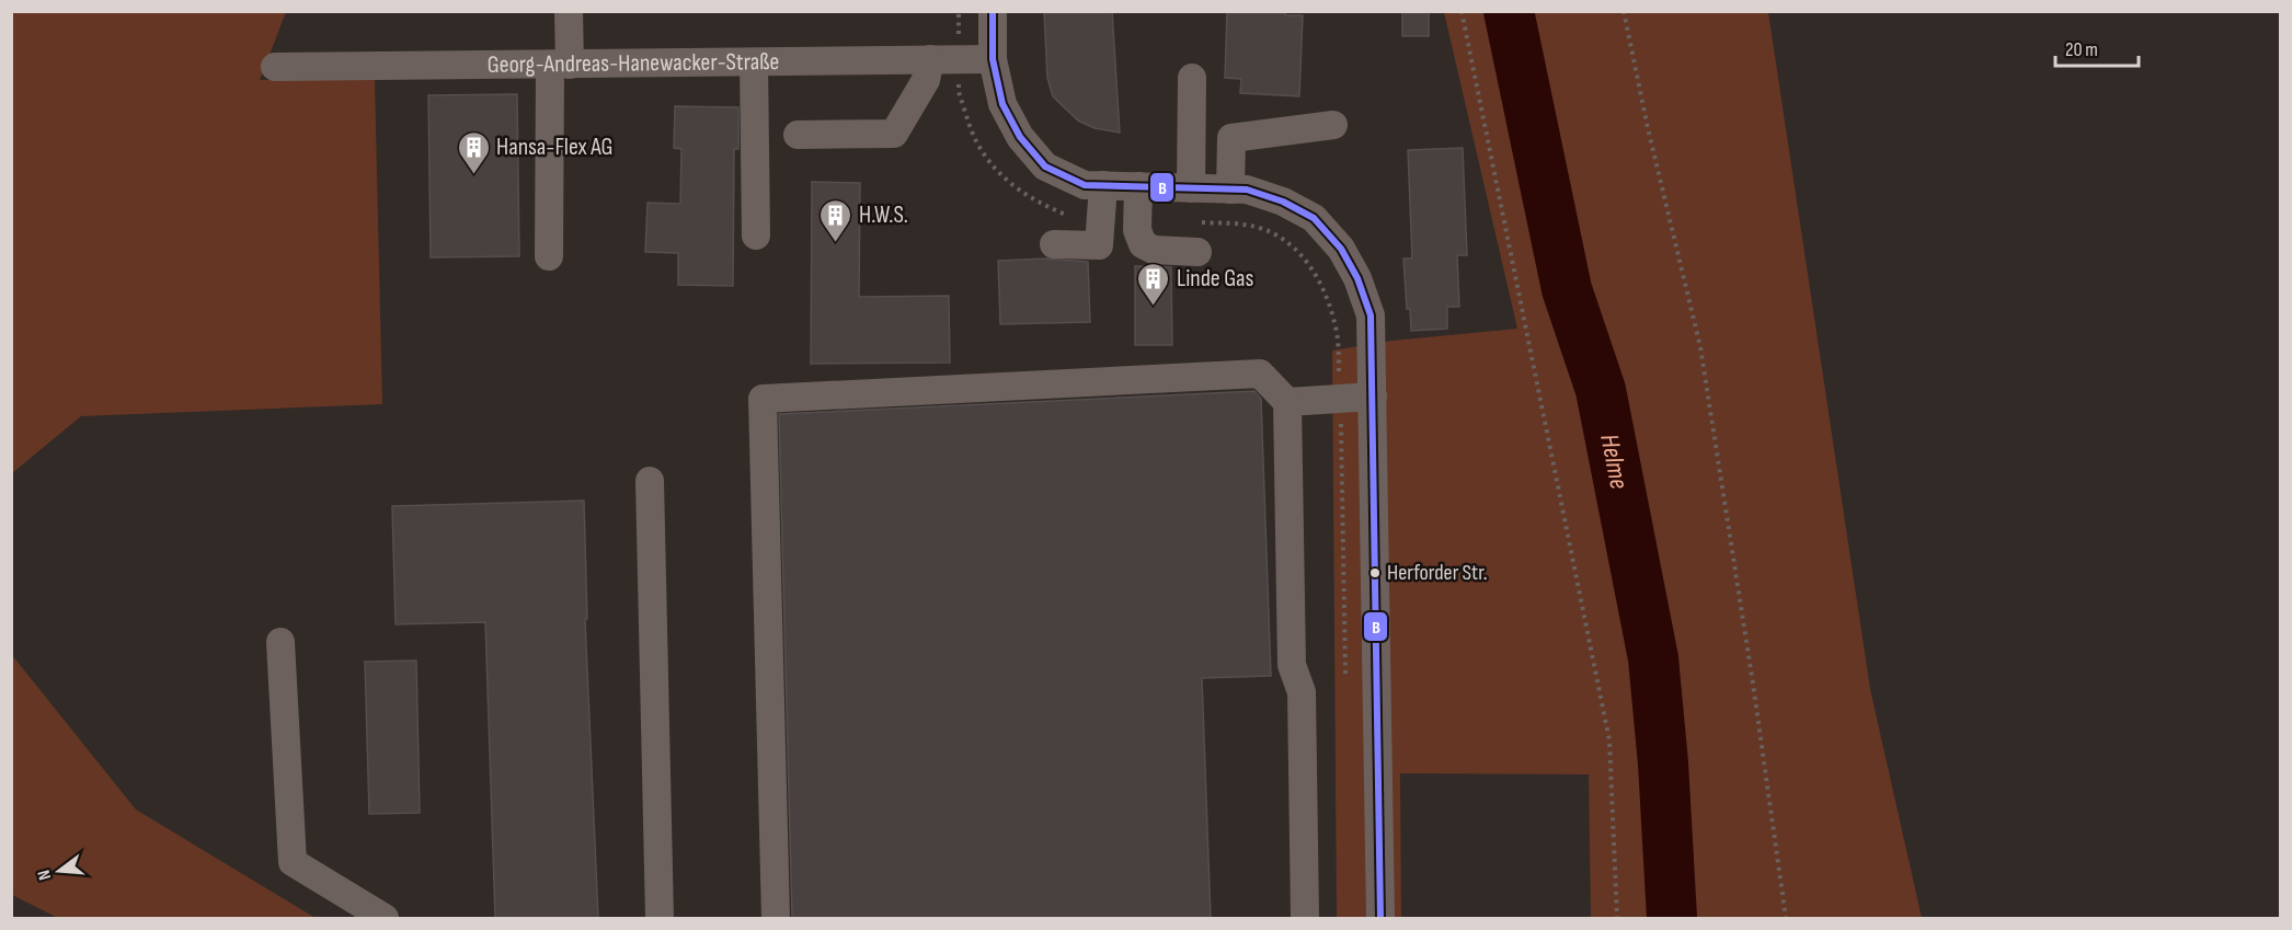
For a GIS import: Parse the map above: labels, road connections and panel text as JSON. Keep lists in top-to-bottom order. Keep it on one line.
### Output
{"streets":{"street":["Georg-Andreas-Hanewacker-Straße"]},"water":["Helme"],"places":{"building":["Hansa-Flex AG","H.W.S.","Linde Gas"],"other":["Herforder Str."]},"lines":["transit line B"],"scale_bar":"20 m","north":"left"}
